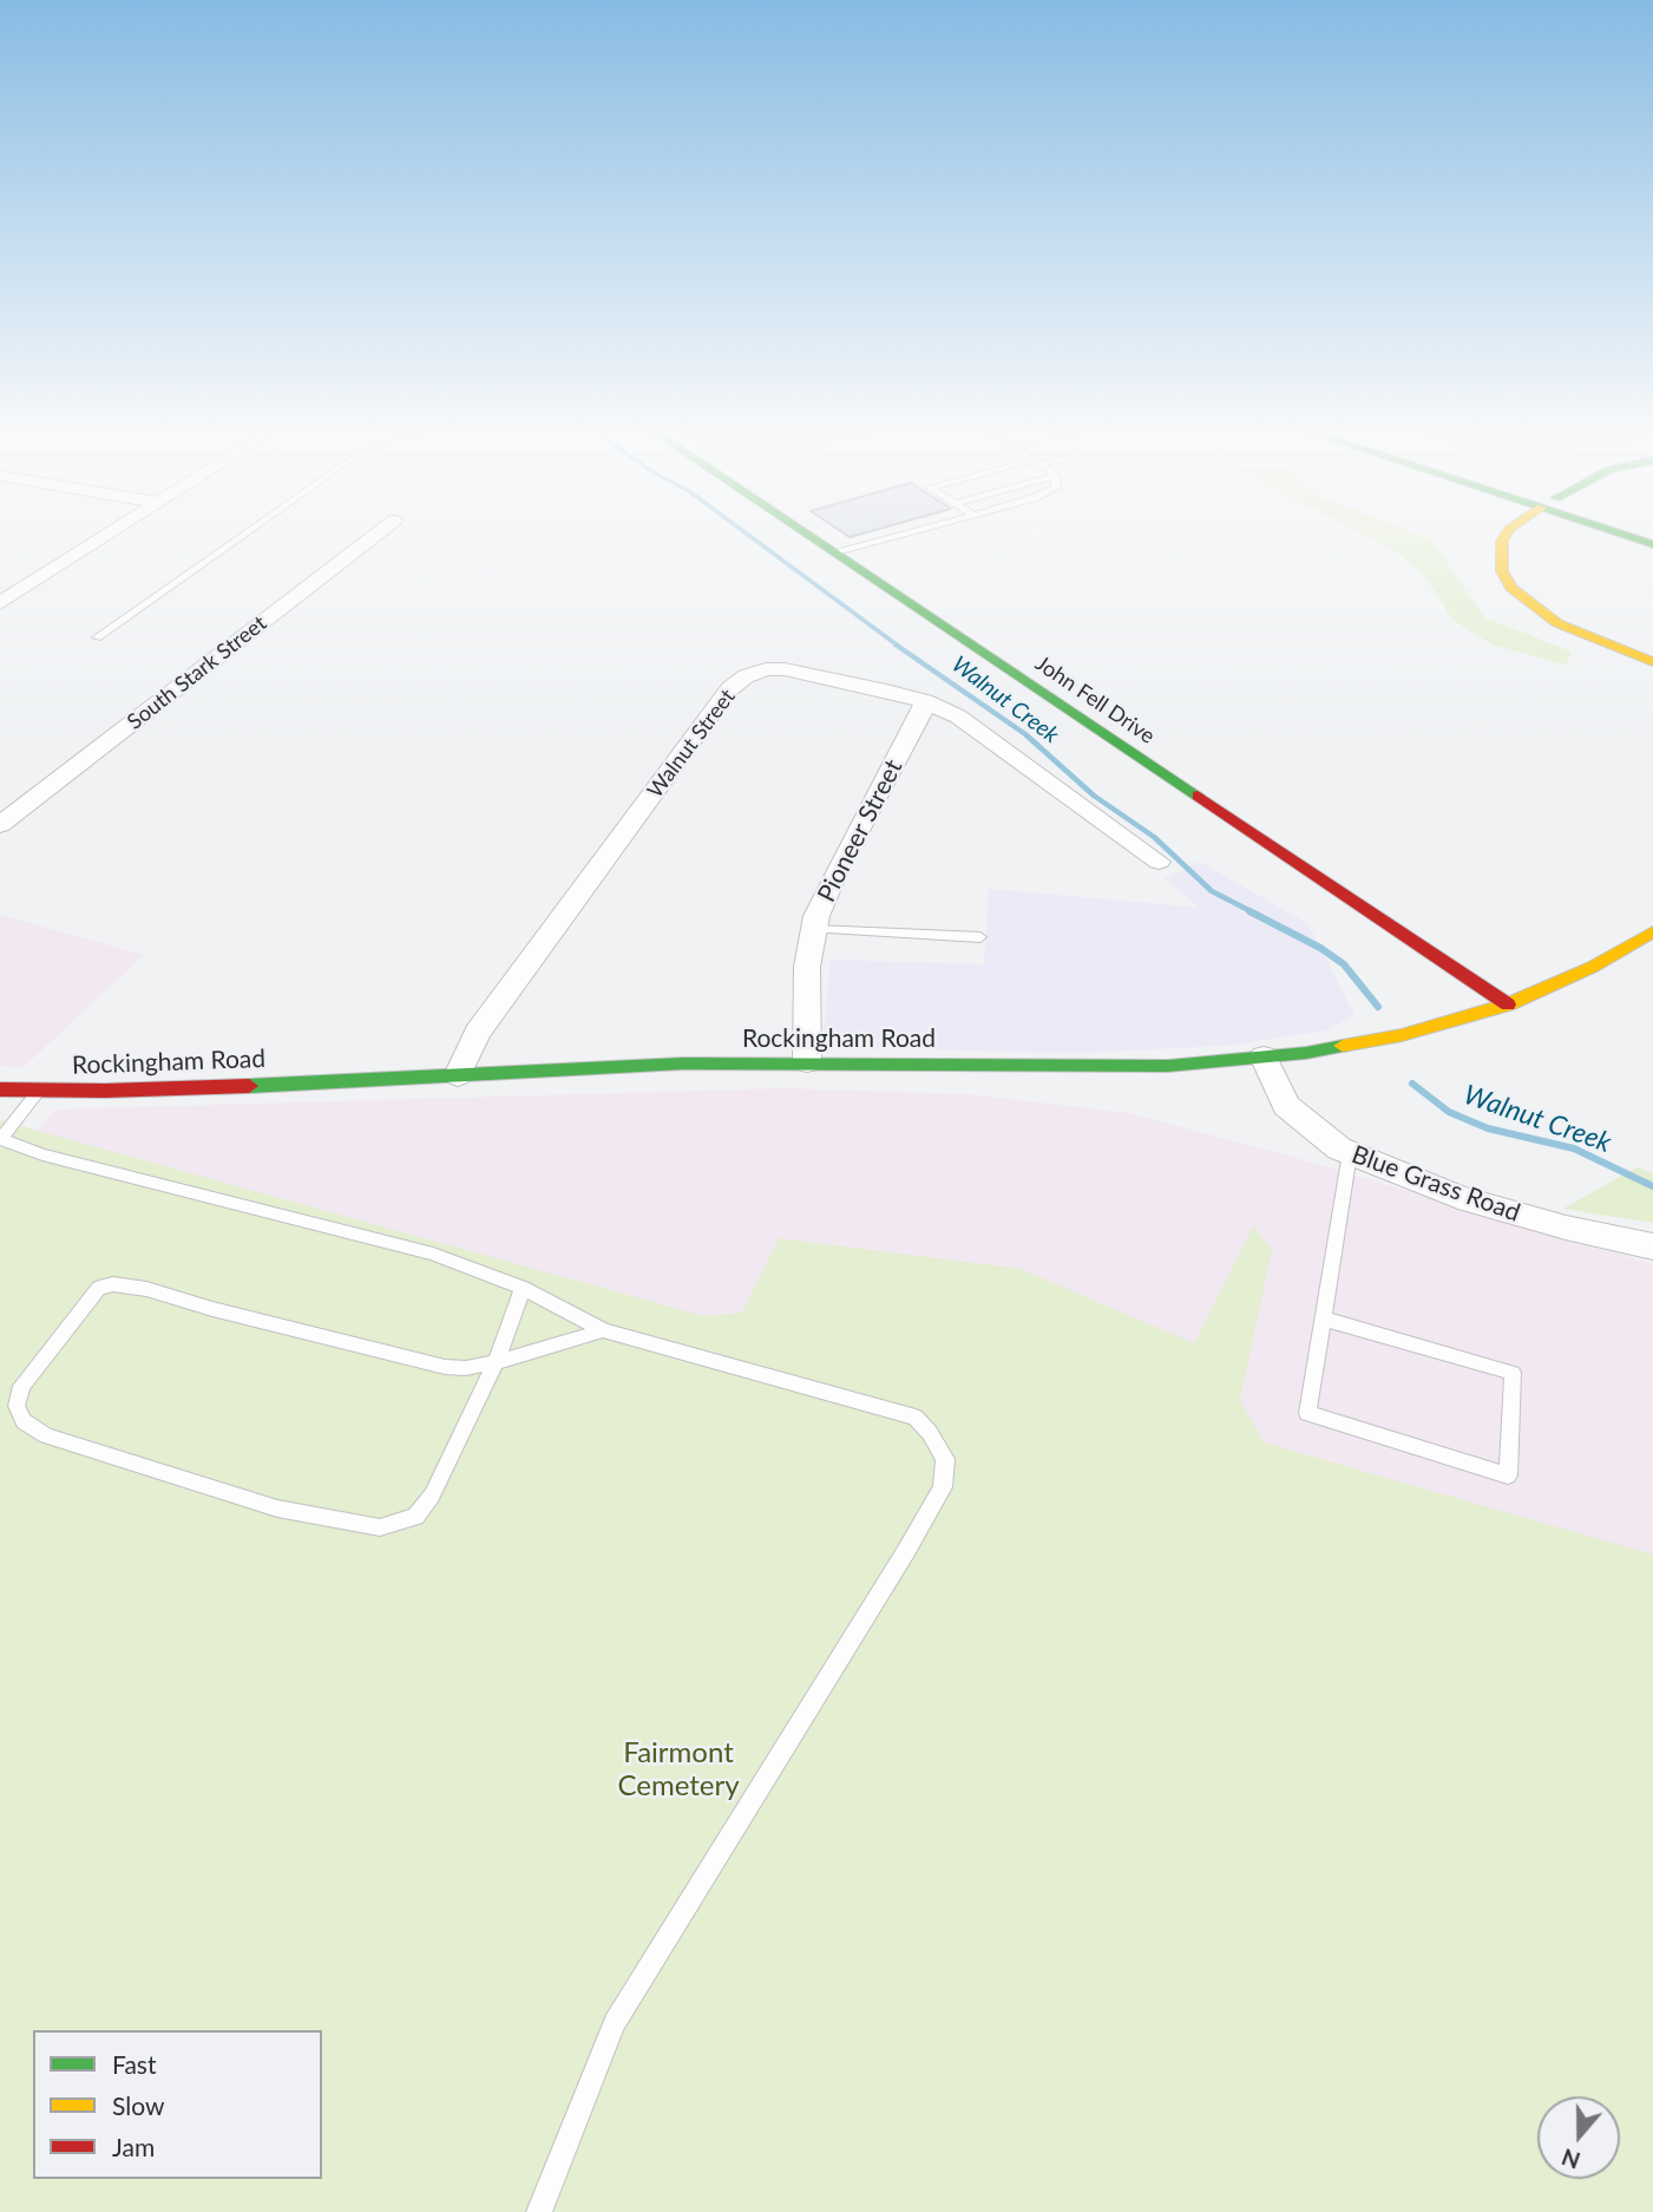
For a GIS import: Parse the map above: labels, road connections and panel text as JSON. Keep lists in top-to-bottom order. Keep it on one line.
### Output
{"streets":{"street":["South Stark Street","John Fell Drive","Walnut Street","Pioneer Street","Rockingham Road","Blue Grass Road"]},"crossings":[["John Fell Drive","Rockingham Road"],["Walnut Street","Pioneer Street"],["Walnut Street","Rockingham Road"],["Pioneer Street","Rockingham Road"],["Rockingham Road","Blue Grass Road"]],"water":["Walnut Creek"],"parks":["Fairmont Cemetery"],"legend":["Fast","Slow","Jam"],"north":"bottom"}
